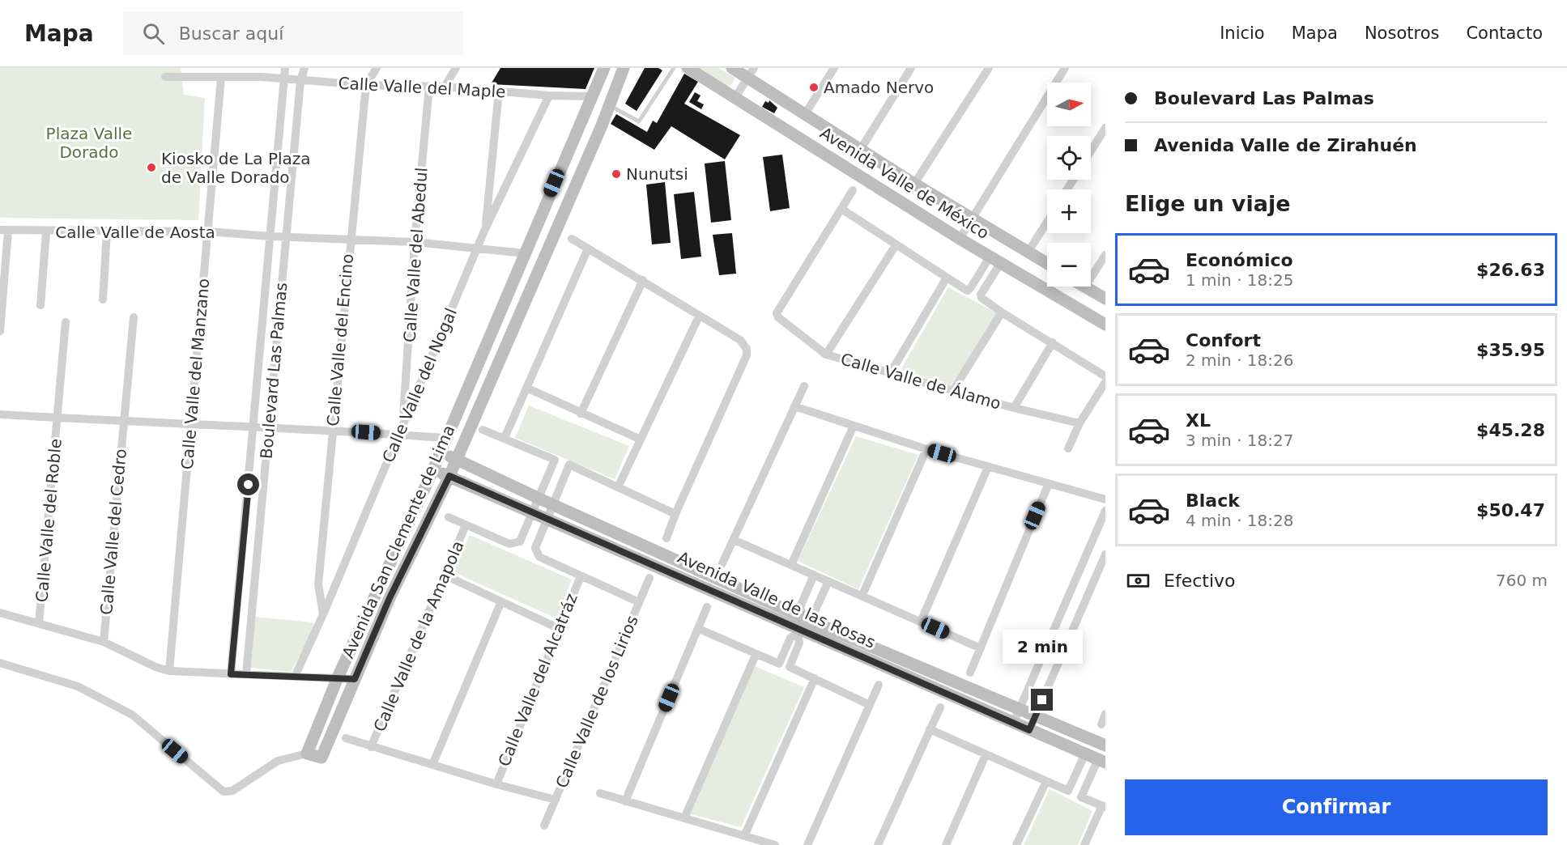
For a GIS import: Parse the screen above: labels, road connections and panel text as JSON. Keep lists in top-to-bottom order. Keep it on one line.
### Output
{"streets":{"street":["Calle Valle del Maple","Avenida Valle de México","Calle Valle de Aosta","Calle Valle del Abedul","Calle Valle del Encino","Boulevard Las Palmas","Calle Valle del Manzano","Calle Valle de Álamo","Calle Valle del Nogal","Calle Valle del Roble","Calle Valle del Cedro","Avenida San Clemente de Lima","Avenida Valle de las Rosas","Calle Valle de la Amapola","Calle Valle del Alcatráz","Calle Valle de los Lirios"]},"crossings":[["Calle Valle del Maple","Calle Valle del Abedul"],["Calle Valle del Maple","Calle Valle del Encino"],["Calle Valle del Maple","Boulevard Las Palmas"],["Calle Valle del Maple","Calle Valle del Manzano"],["Calle Valle del Maple","Calle Valle del Nogal"],["Calle Valle del Maple","Avenida San Clemente de Lima"],["Calle Valle de Aosta","Calle Valle del Abedul"],["Calle Valle de Aosta","Calle Valle del Encino"],["Calle Valle de Aosta","Boulevard Las Palmas"],["Calle Valle de Aosta","Calle Valle del Manzano"],["Calle Valle de Aosta","Calle Valle del Nogal"],["Calle Valle de Aosta","Avenida San Clemente de Lima"],["Calle Valle del Abedul","Calle Valle del Nogal"],["Calle Valle del Encino","Calle Valle del Nogal"],["Avenida San Clemente de Lima","Avenida Valle de las Rosas"]],"parks":["Plaza Valle Dorado"],"places":["Amado Nervo","Kiosko de La Plaza de Valle Dorado","Nunutsi"],"north":"right","page":{"header":"Mapa","search":"Buscar aquí","nav":["Inicio","Mapa","Nosotros","Contacto"],"banner":["Boulevard Las Palmas","Avenida Valle de Zirahuén"],"map_buttons":["+","−"],"heading":"Elige un viaje","list":[{"name":"Económico","note":"1 min · 18:25","value":"$26.63"},{"name":"Confort","note":"2 min · 18:26","value":"$35.95"},{"name":"XL","note":"3 min · 18:27","value":"$45.28"},{"name":"Black","note":"4 min · 18:28","value":"$50.47"}],"pay":["Efectivo","760 m"],"bubble":"2 min","buttons":"Confirmar"}}
